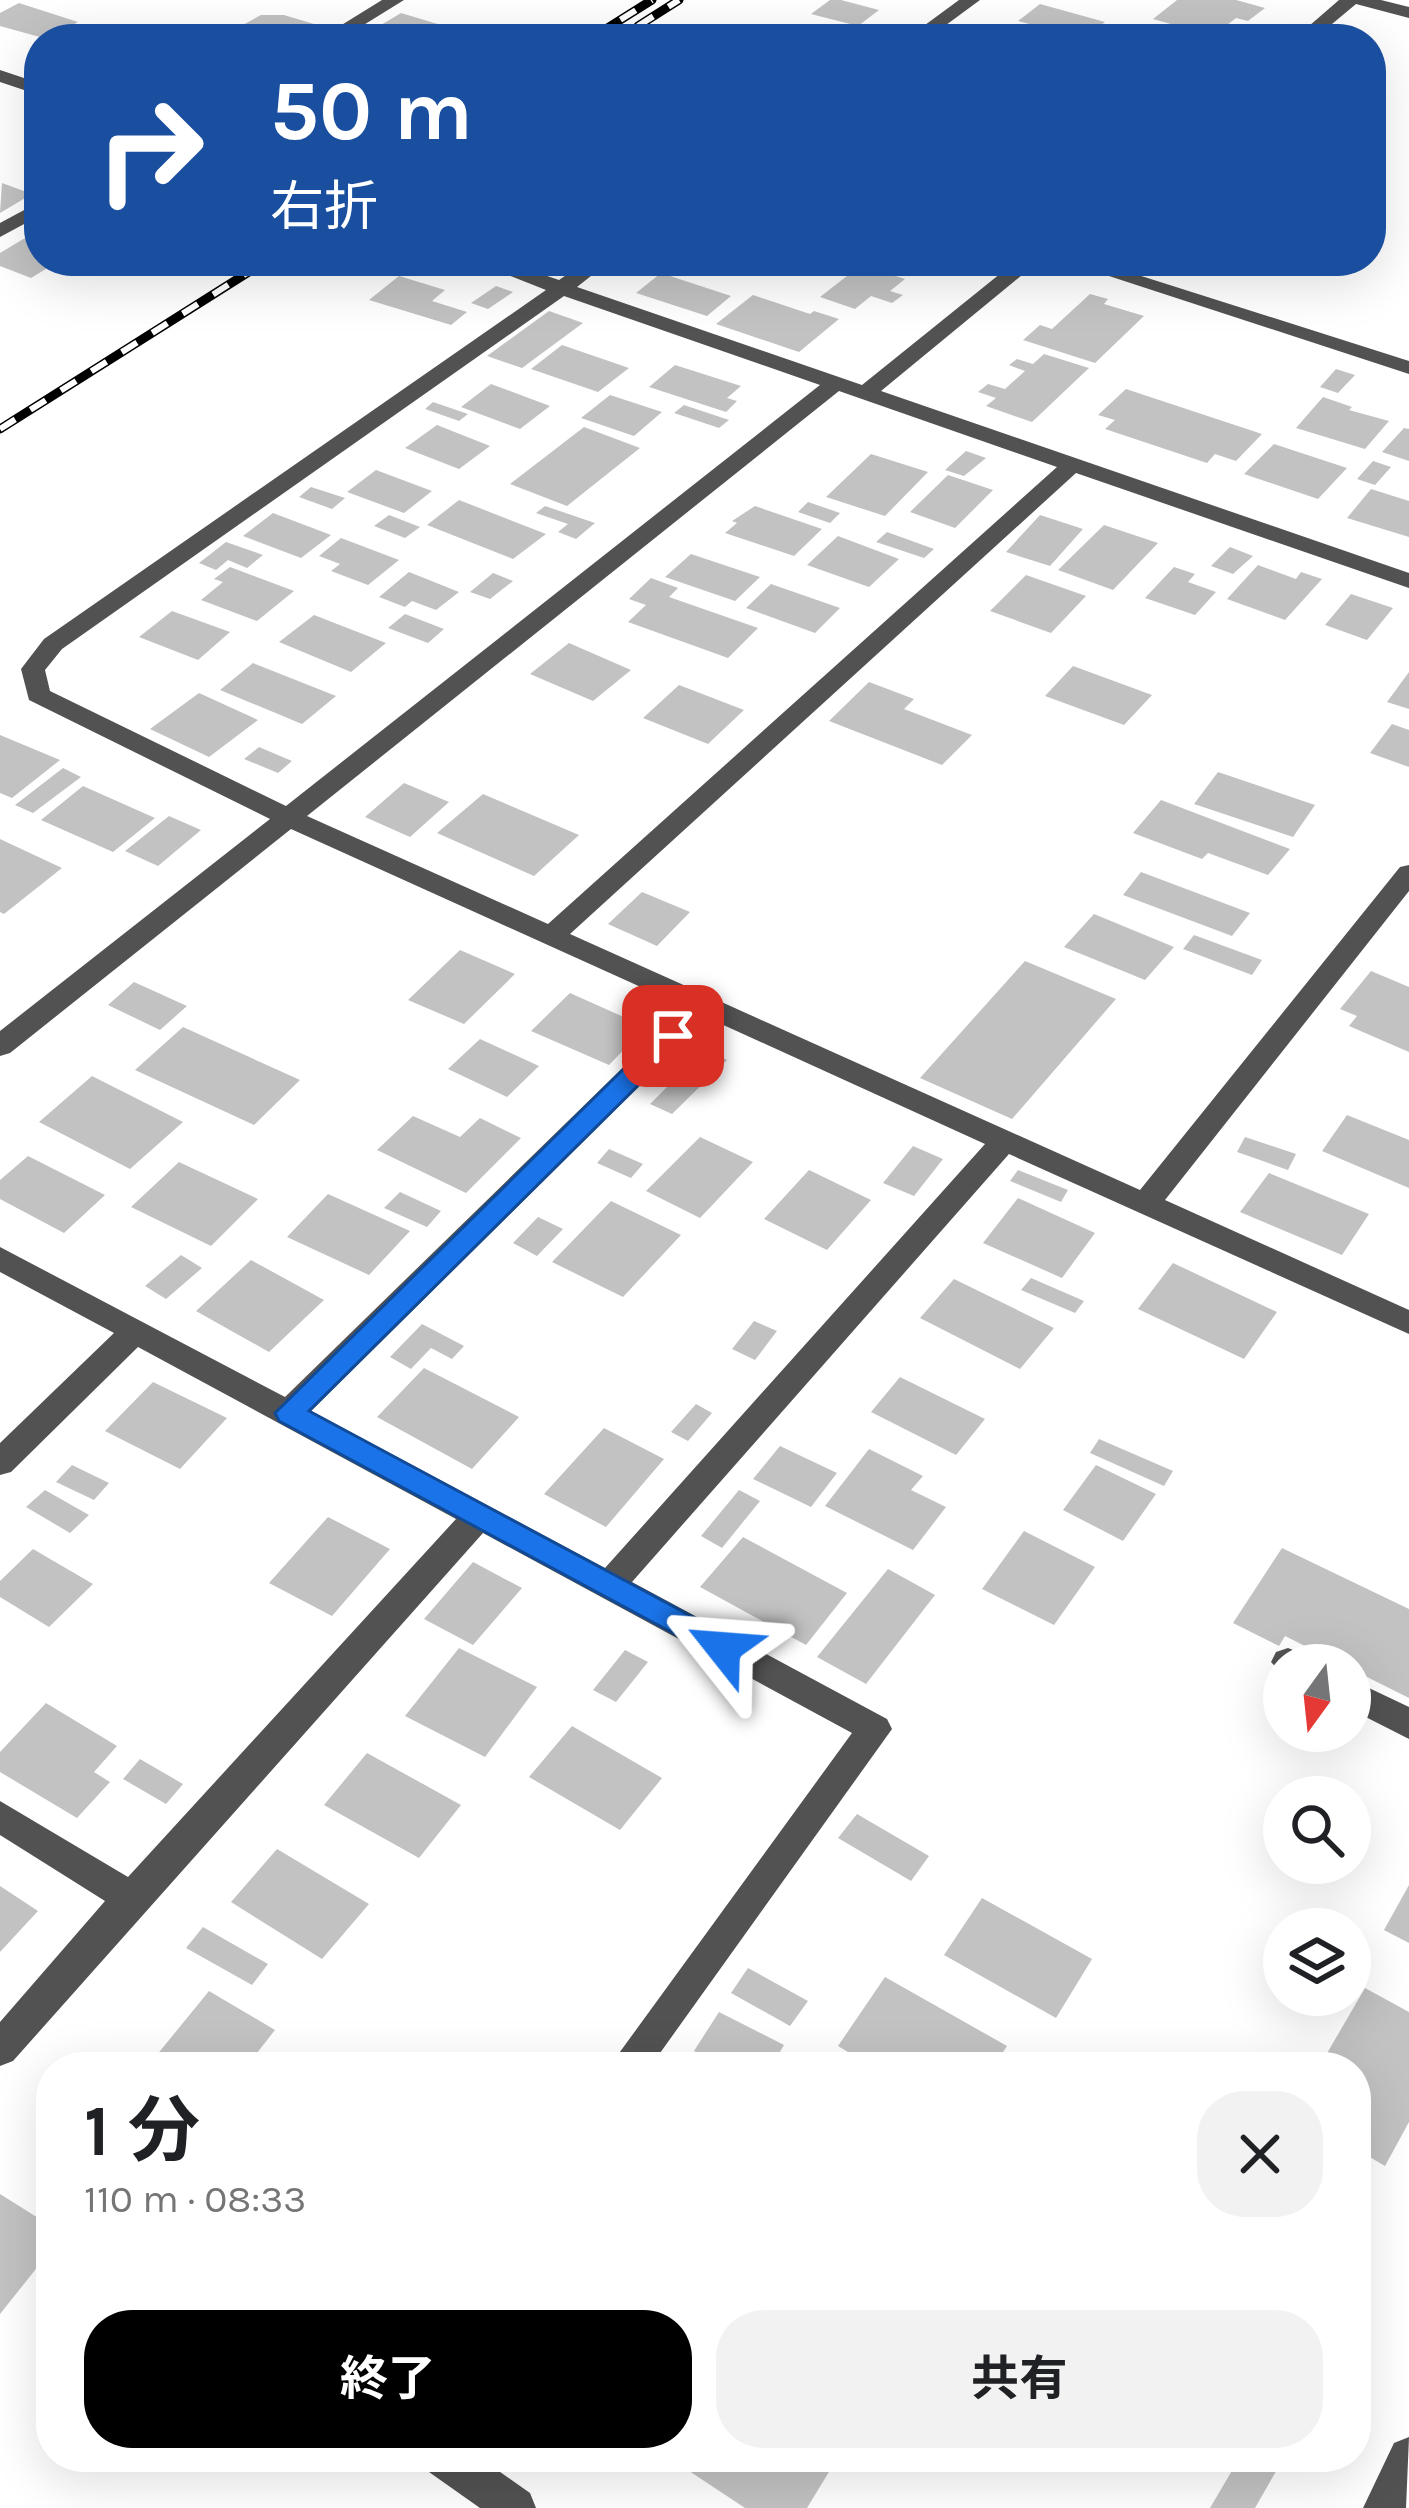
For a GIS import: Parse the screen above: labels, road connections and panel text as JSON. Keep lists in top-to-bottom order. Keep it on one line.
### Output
{"north":"bottom","page":{"turn":["50 m","右折"],"heading":["1 分","110 m · 08:33"],"buttons":["終了","共有"]}}
